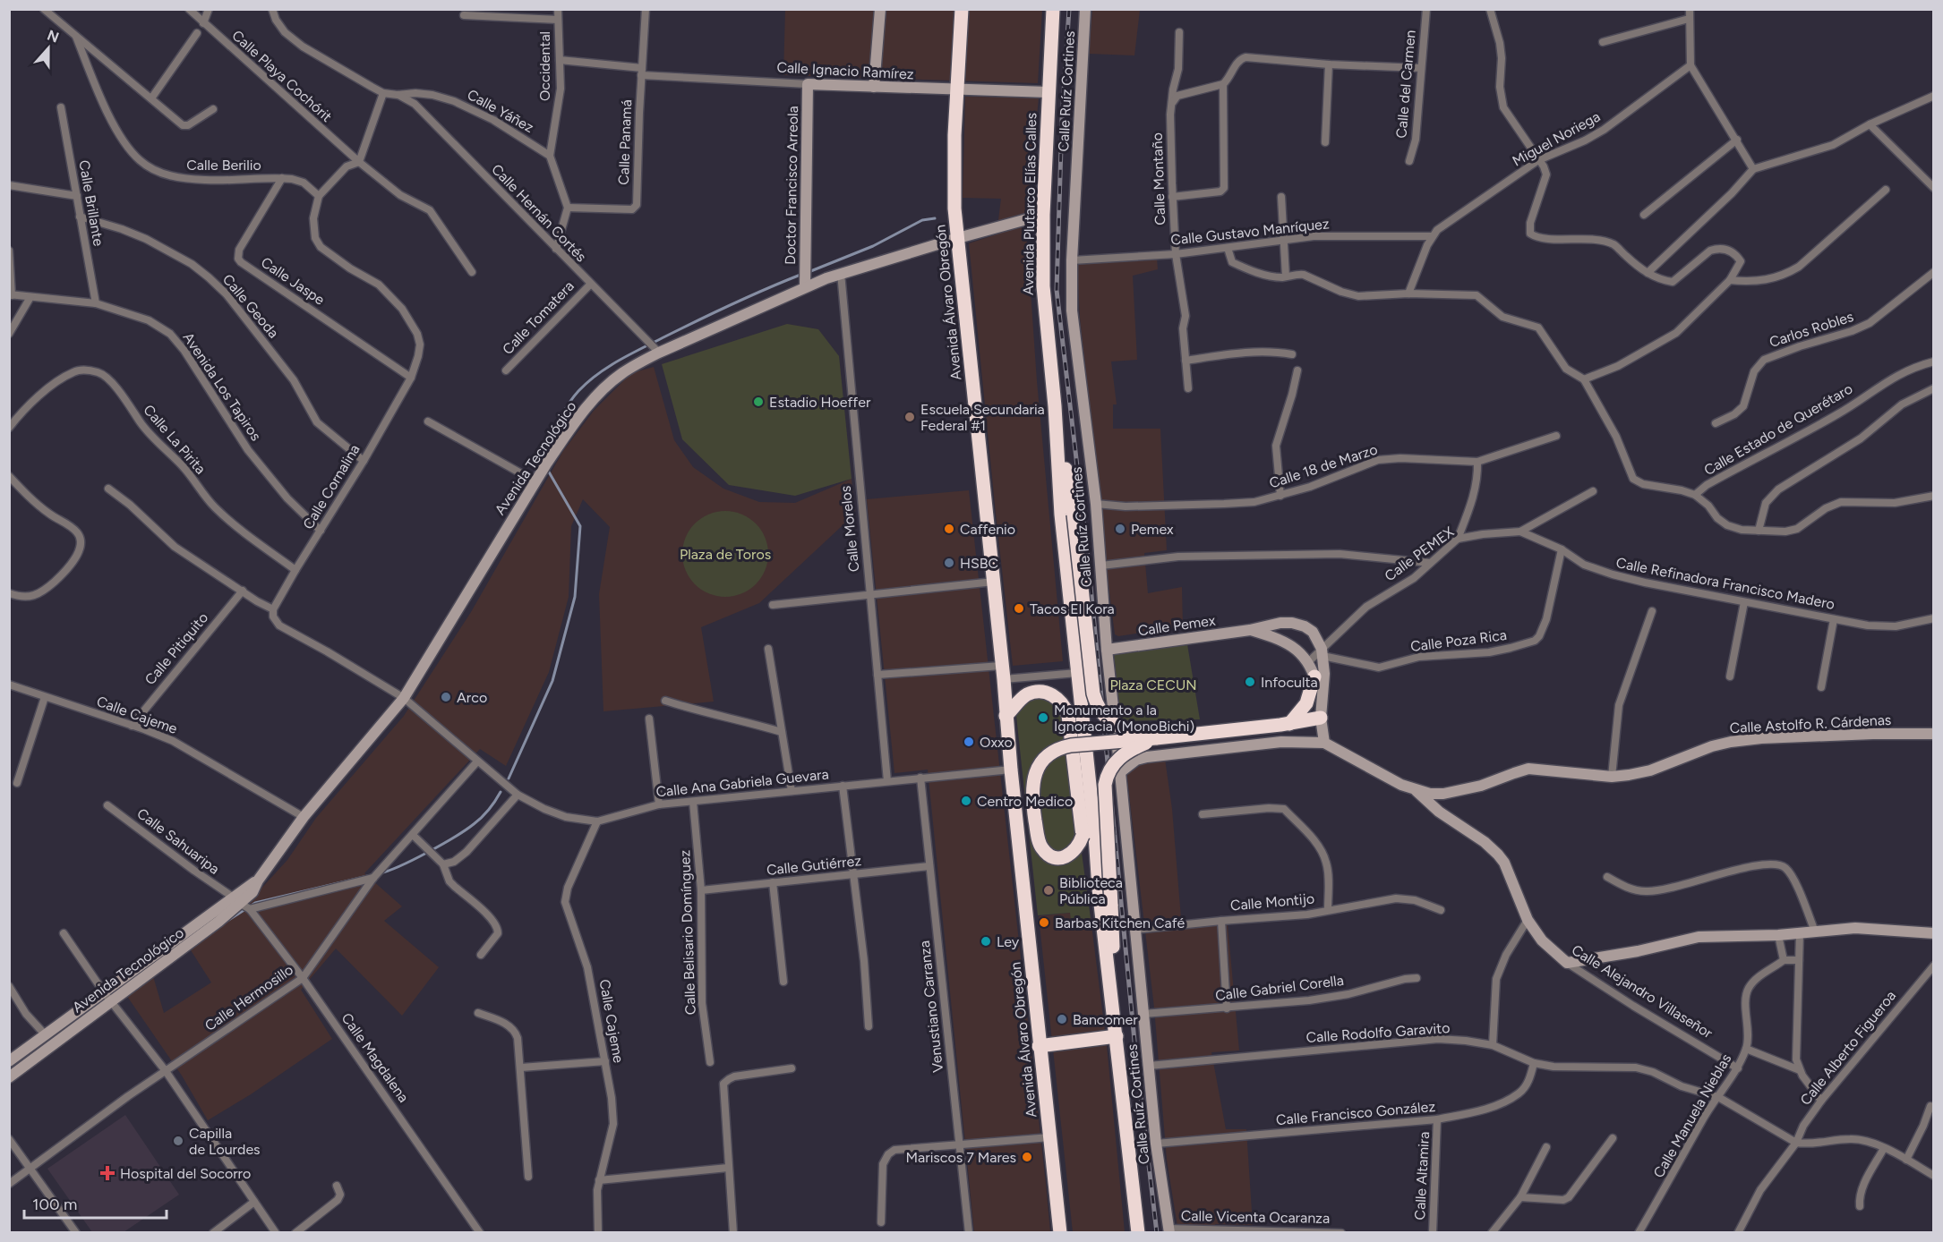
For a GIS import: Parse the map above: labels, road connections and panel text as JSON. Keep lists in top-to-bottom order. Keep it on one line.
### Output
{"streets":{"highway":["Avenida Plutarco Elías Calles","Avenida Álvaro Obregón"],"street":["Occidental","Calle Ignacio Ramírez","Calle Playa Cochórit","Calle del Carmen","Calle Ruíz Cortines","Calle Yáñez","Miguel Noriega","Calle Panamá","Calle Berilio","Calle Montaño","Doctor Francisco Arreola","Calle Brillante","Calle Hernán Cortés","Calle Gustavo Manríquez","Calle Jaspe","Calle Geoda","Calle Tomatera","Carlos Robles","Avenida Los Tapiros","Calle Estado de Querétaro","Calle La Pirita","Avenida Tecnológico","Calle 18 de Marzo","Calle Cornalina","Calle Morelos","Calle PEMEX","Calle Refinadora Francisco Madero","Calle Pemex","Calle Poza Rica","Calle Pitiquito","Calle Cajeme","Calle Astolfo R. Cárdenas","Calle Ana Gabriela Guevara","Calle Sahuaripa","Calle Gutiérrez","Calle Montijo","Calle Belisario Domínguez","Calle Gabriel Corella","Calle Alejandro Villaseñor","Calle Hermosillo","Venustiano Carranza","Calle Rodolfo Garavito","Calle Alberto Figueroa","Calle Magdalena","Calle Francisco González","Calle Manuela Nieblas","Calle Altamira","Calle Vicenta Ocaranza"]},"crossings":[["Occidental","Calle Ignacio Ramírez"],["Occidental","Calle Yáñez"],["Calle Ignacio Ramírez","Calle Panamá"],["Calle Ignacio Ramírez","Doctor Francisco Arreola"],["Calle Ignacio Ramírez","Avenida Plutarco Elías Calles"],["Calle Ignacio Ramírez","Avenida Álvaro Obregón"],["Calle Ruíz Cortines","Calle Gustavo Manríquez"],["Calle Ruíz Cortines","Calle 18 de Marzo"],["Calle Ruíz Cortines","Calle Pemex"],["Calle Ruíz Cortines","Calle Astolfo R. Cárdenas"],["Calle Ruíz Cortines","Calle Montijo"],["Calle Ruíz Cortines","Calle Gabriel Corella"],["Calle Ruíz Cortines","Calle Rodolfo Garavito"],["Calle Ruíz Cortines","Calle Francisco González"],["Calle Ruíz Cortines","Calle Vicenta Ocaranza"],["Calle Yáñez","Calle Hernán Cortés"],["Miguel Noriega","Calle Gustavo Manríquez"],["Calle Berilio","Calle Jaspe"],["Calle Berilio","Calle Cornalina"],["Calle Montaño","Calle Gustavo Manríquez"],["Doctor Francisco Arreola","Avenida Tecnológico"],["Calle Brillante","Calle Geoda"],["Calle Brillante","Avenida Los Tapiros"],["Avenida Plutarco Elías Calles","Avenida Tecnológico"],["Calle Hernán Cortés","Calle Tomatera"],["Calle Hernán Cortés","Avenida Tecnológico"],["Calle Jaspe","Calle Cornalina"],["Avenida Álvaro Obregón","Avenida Tecnológico"],["Avenida Álvaro Obregón","Calle Ana Gabriela Guevara"],["Calle Geoda","Calle Cornalina"],["Avenida Los Tapiros","Calle Cornalina"],["Calle La Pirita","Calle Cornalina"],["Avenida Tecnológico","Calle Morelos"],["Avenida Tecnológico","Calle Cajeme"],["Avenida Tecnológico","Calle Ana Gabriela Guevara"],["Avenida Tecnológico","Calle Sahuaripa"],["Avenida Tecnológico","Calle Magdalena"],["Calle Cornalina","Calle Ana Gabriela Guevara"],["Calle Morelos","Calle Ana Gabriela Guevara"],["Calle PEMEX","Calle Refinadora Francisco Madero"],["Calle PEMEX","Calle Poza Rica"],["Calle Refinadora Francisco Madero","Calle Poza Rica"],["Calle Pitiquito","Calle Cajeme"],["Calle Pitiquito","Calle Ana Gabriela Guevara"],["Calle Cajeme","Calle Ana Gabriela Guevara"],["Calle Astolfo R. Cárdenas","Calle Alejandro Villaseñor"],["Calle Ana Gabriela Guevara","Calle Belisario Domínguez"],["Calle Ana Gabriela Guevara","Calle Hermosillo"],["Calle Ana Gabriela Guevara","Venustiano Carranza"],["Calle Sahuaripa","Calle Magdalena"],["Calle Gutiérrez","Calle Belisario Domínguez"],["Calle Gutiérrez","Venustiano Carranza"],["Calle Alejandro Villaseñor","Calle Manuela Nieblas"],["Calle Hermosillo","Calle Magdalena"],["Calle Rodolfo Garavito","Calle Alberto Figueroa"],["Calle Rodolfo Garavito","Calle Francisco González"],["Calle Rodolfo Garavito","Calle Manuela Nieblas"],["Calle Francisco González","Calle Altamira"]],"parks":["Plaza de Toros","Plaza CECUN"],"places":{"other":["Estadio Hoeffer","Escuela Secundaria Federal #1","Caffenio","Pemex","HSBC","Tacos El Kora","Infoculta","Arco","Monumento a la Ignoracia (MonoBichi)","Oxxo","Centro Medico","Biblioteca Pública","Barbas Kitchen Café","Ley","Bancomer","Capilla de Lourdes","Mariscos 7 Mares"],"health":["Hospital del Socorro"]},"scale_bar":"100 m","north":"top"}
